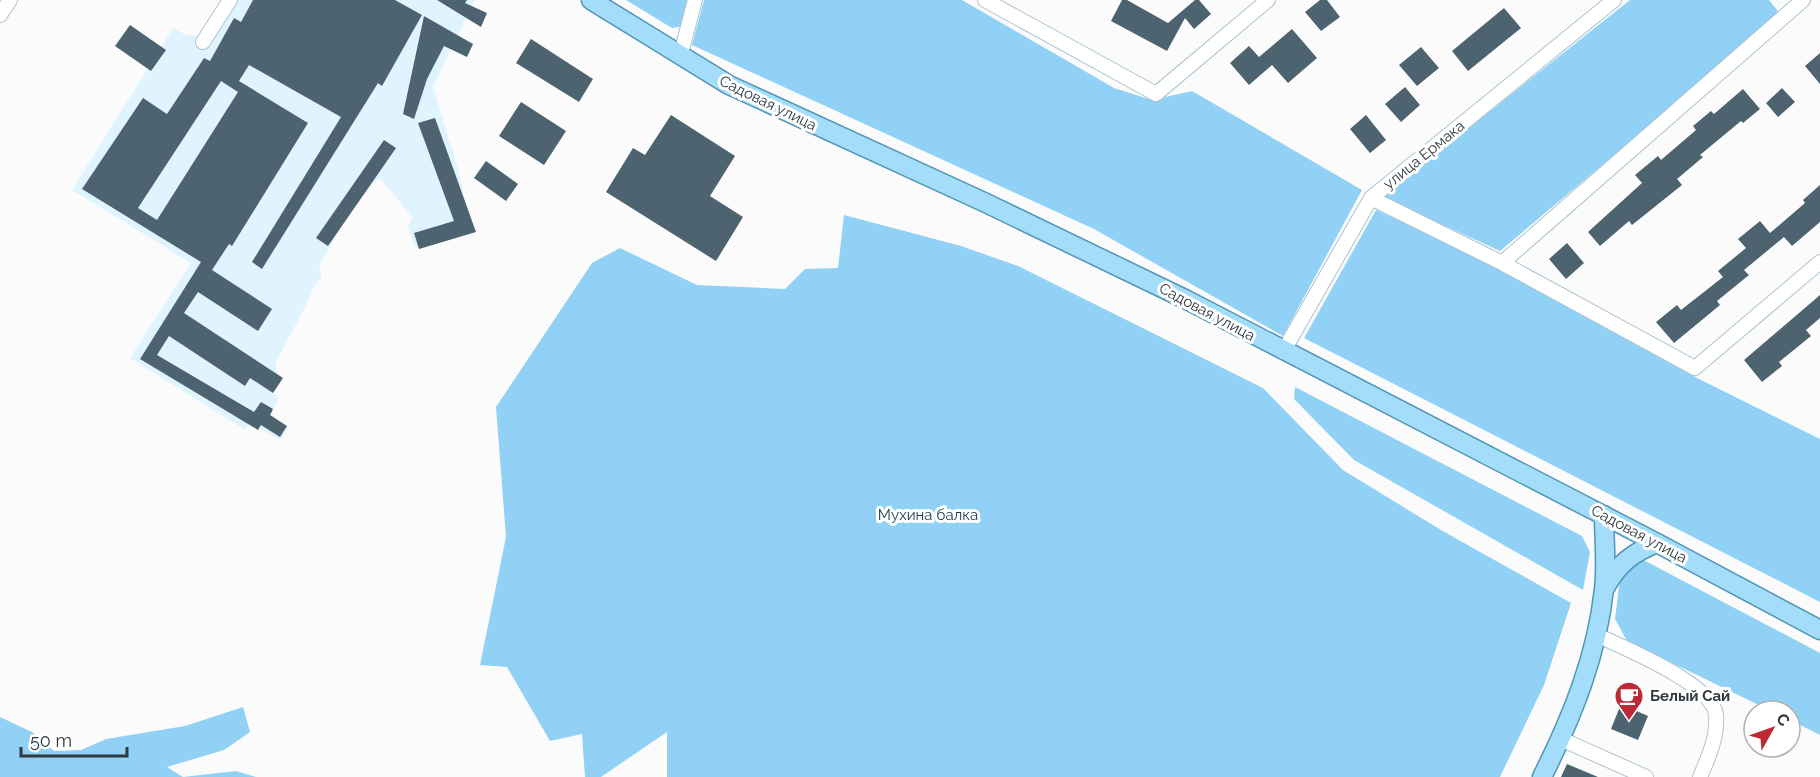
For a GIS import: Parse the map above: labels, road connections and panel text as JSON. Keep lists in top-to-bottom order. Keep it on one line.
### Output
{"streets":{"main road":["Садовая улица"],"street":["улица Ермака"]},"crossings":[["Садовая улица","улица Ермака"]],"parks":["Мухина балка"],"places":{"cafe":["Белый Сай"]},"scale_bar":"50 m","north":"top right"}
